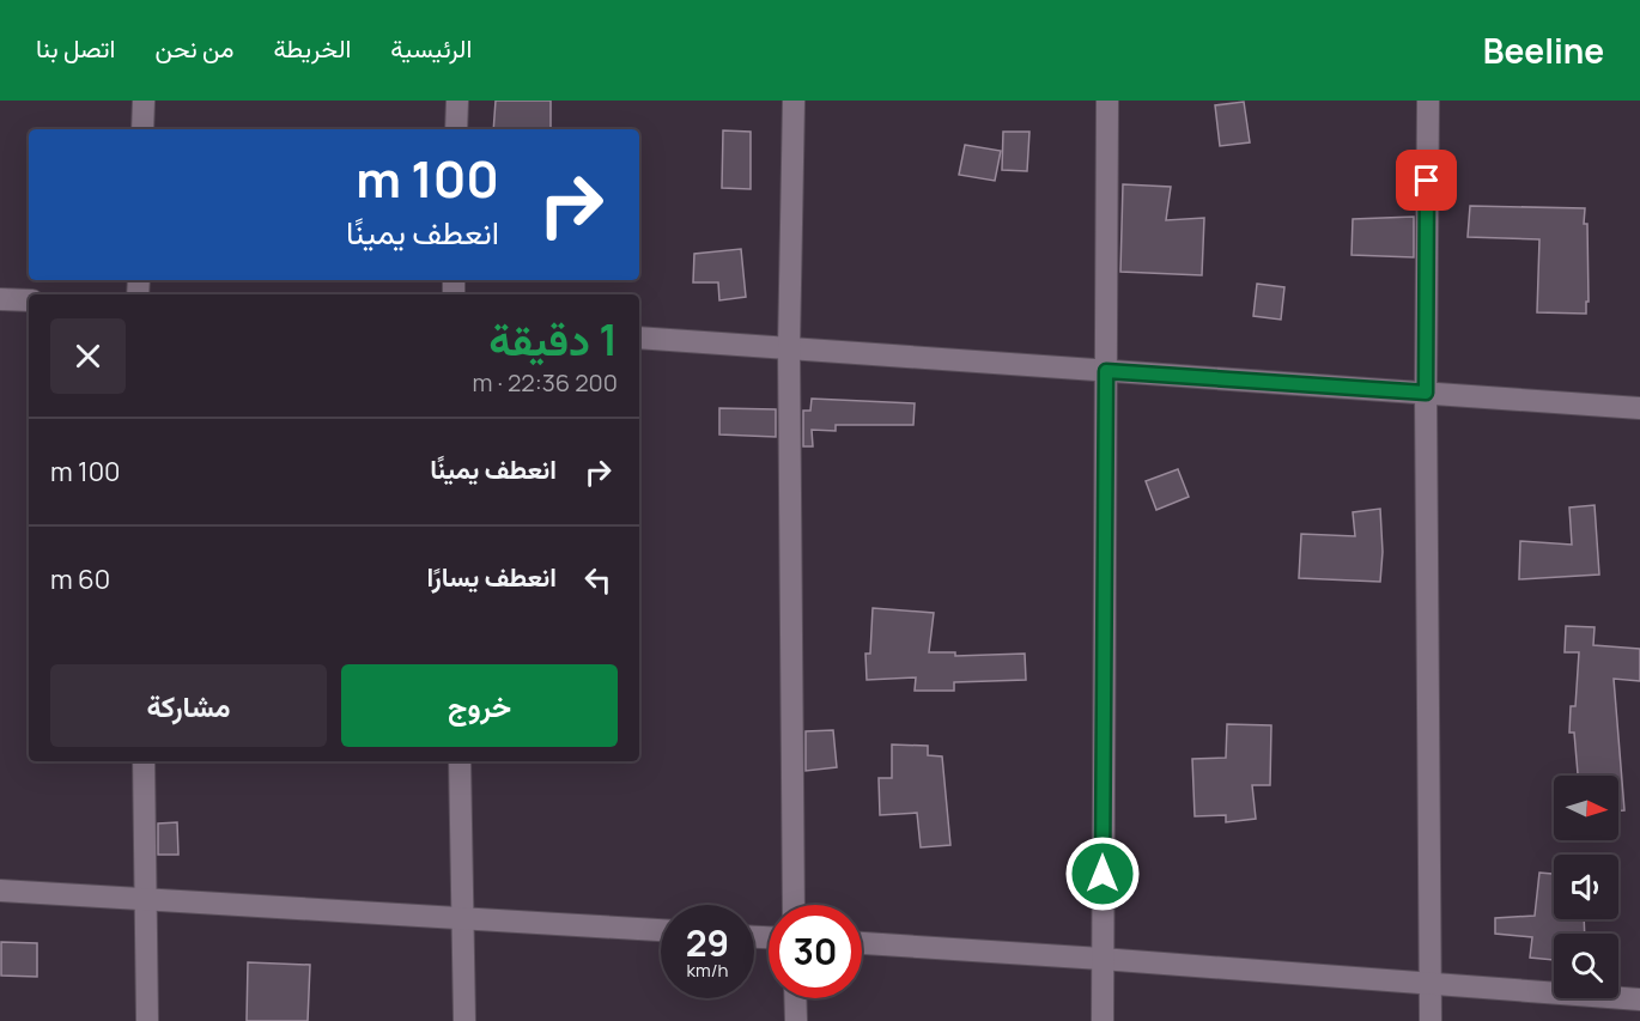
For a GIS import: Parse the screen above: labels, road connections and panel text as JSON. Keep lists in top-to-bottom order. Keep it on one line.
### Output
{"north":"right","page":{"header":"Beeline","nav":["الرئيسية","الخريطة","من نحن","اتصل بنا"],"turn":["100 m","انعطف يمينًا"],"heading":["1 دقيقة","200 m · 22:36"],"list":[{"name":"انعطف يمينًا","value":"100 m"},{"name":"انعطف يسارًا","value":"60 m"}],"buttons":["خروج","مشاركة"],"speed":"29 km/h","limit":"30"}}
